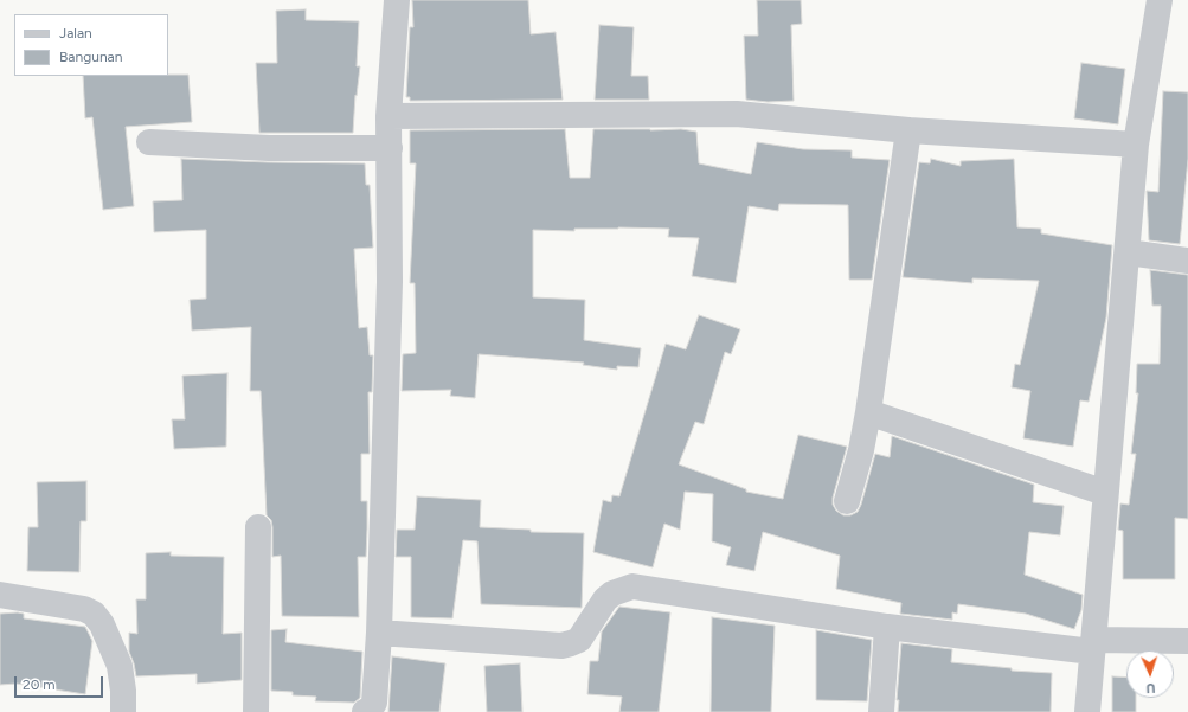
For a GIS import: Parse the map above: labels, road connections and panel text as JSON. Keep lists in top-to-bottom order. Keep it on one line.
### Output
{"legend":["Jalan","Bangunan"],"scale_bar":"20 m","north":"bottom"}
